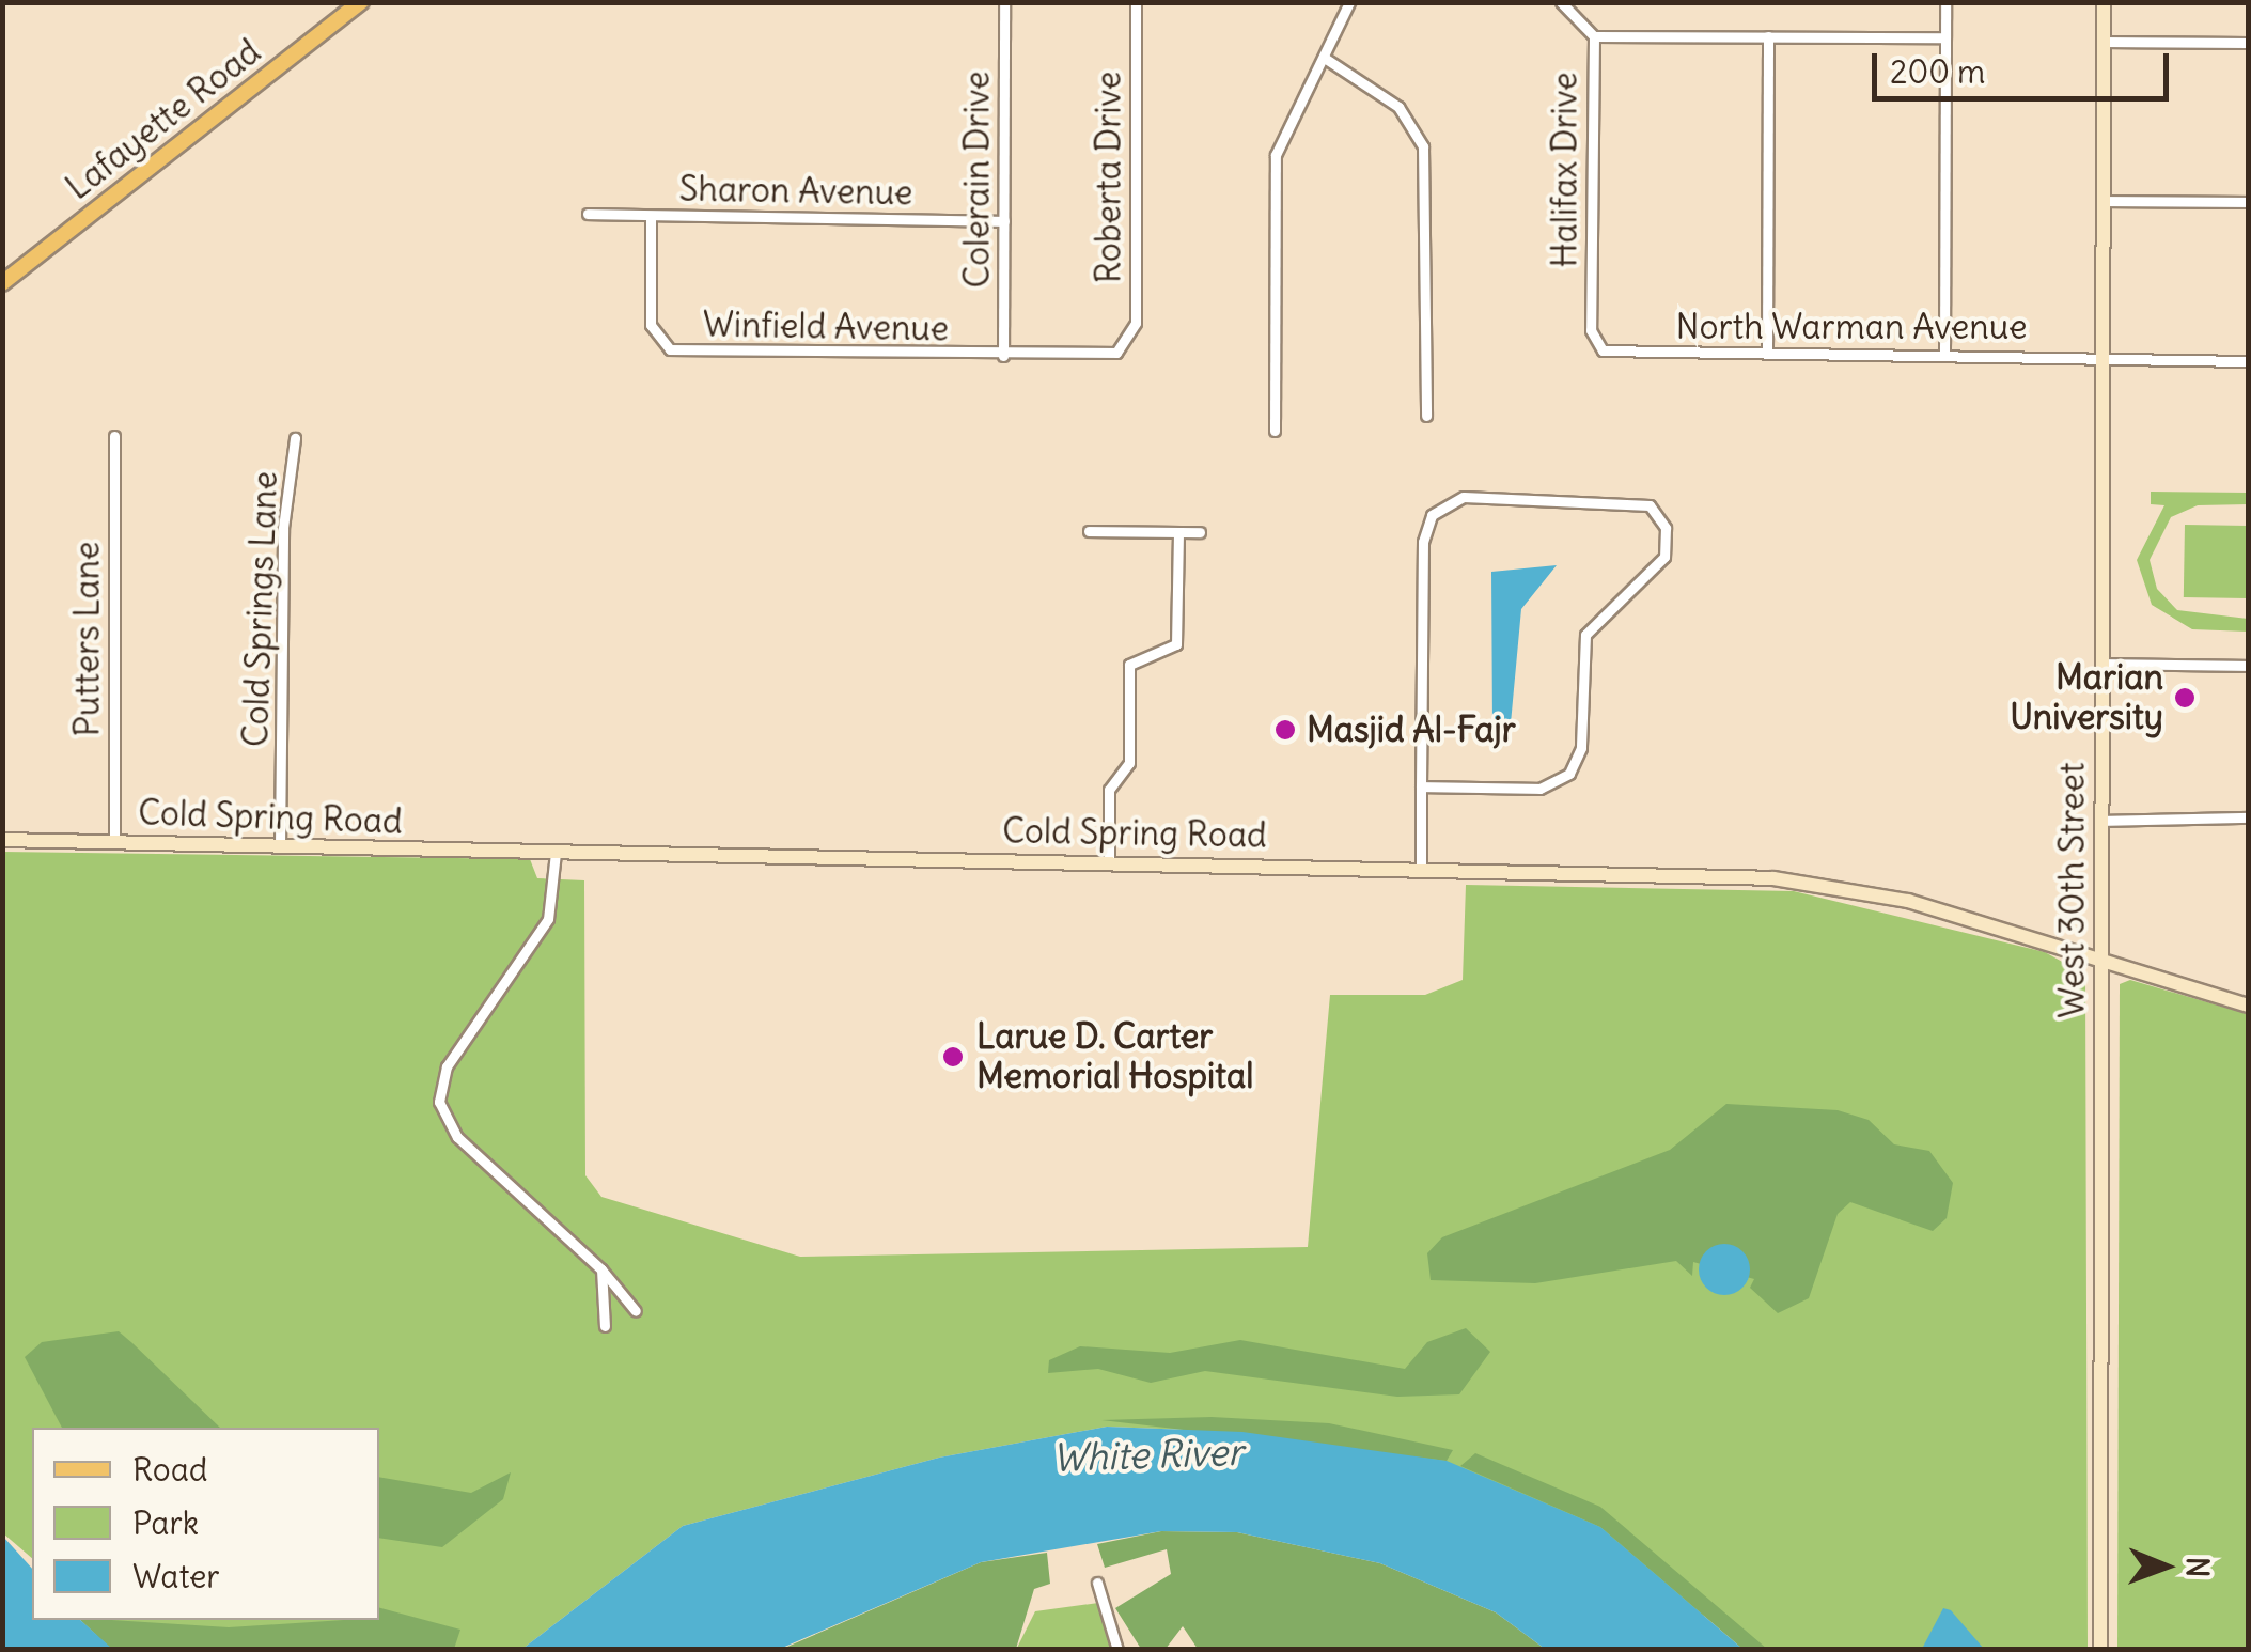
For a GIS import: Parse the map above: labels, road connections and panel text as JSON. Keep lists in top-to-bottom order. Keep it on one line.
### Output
{"streets":{"main road":["Lafayette Road"],"street":["Halifax Drive","Roberta Drive","Colerain Drive","Sharon Avenue","Winfield Avenue","North Warman Avenue","Cold Springs Lane","Putters Lane","Cold Spring Road","West 30th Street"]},"crossings":[["Halifax Drive","North Warman Avenue"],["Roberta Drive","Winfield Avenue"],["Colerain Drive","Sharon Avenue"],["Colerain Drive","Winfield Avenue"],["Sharon Avenue","Winfield Avenue"],["North Warman Avenue","West 30th Street"],["Cold Springs Lane","Cold Spring Road"],["Putters Lane","Cold Spring Road"],["Cold Spring Road","West 30th Street"]],"water":["White River"],"places":["Marian University","Masjid Al-Fajr","Larue D. Carter Memorial Hospital"],"legend":["Road","Park","Water"],"scale_bar":"200 m","north":"right"}
